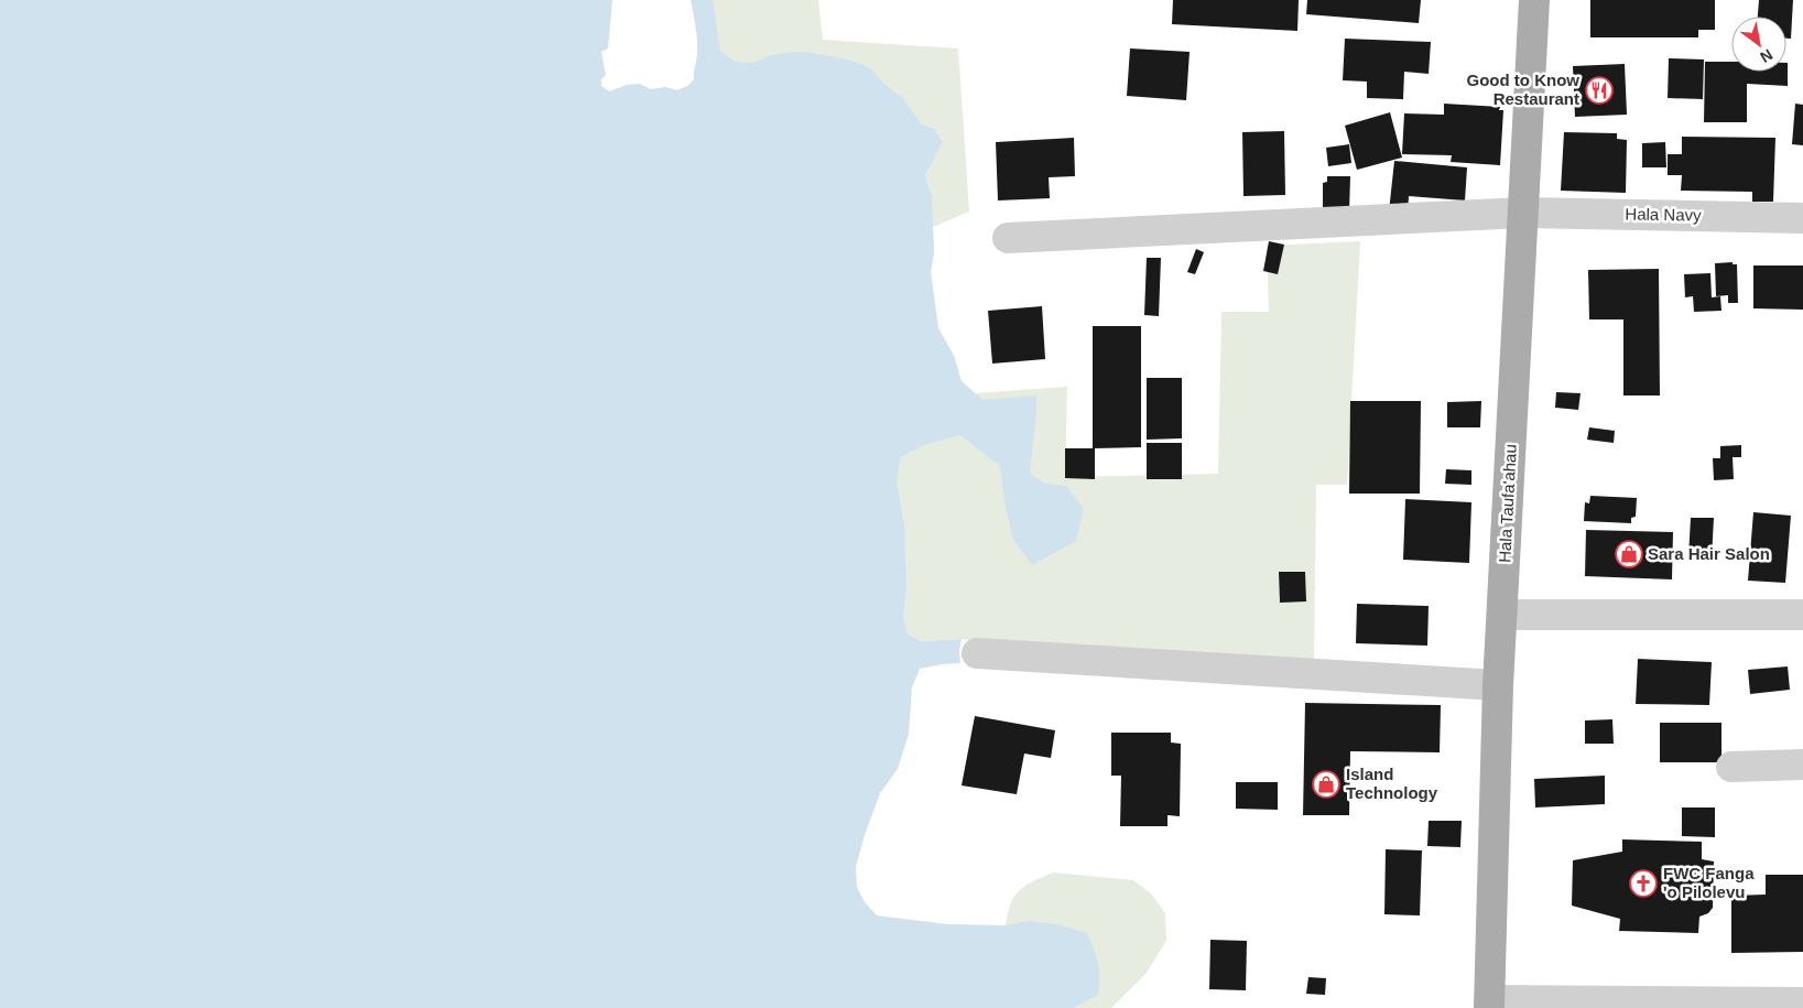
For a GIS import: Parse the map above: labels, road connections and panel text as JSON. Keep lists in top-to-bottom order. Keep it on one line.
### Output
{"streets":{"main road":["Hala Taufa'ahau"],"street":["Hala Navy"]},"crossings":[["Hala Navy","Hala Taufa'ahau"]],"places":{"restaurant":["Good to Know Restaurant"],"shop":["Sara Hair Salon","Island Technology"],"church":["FWC Fanga 'o Pilolevu"]},"north":"bottom right"}
